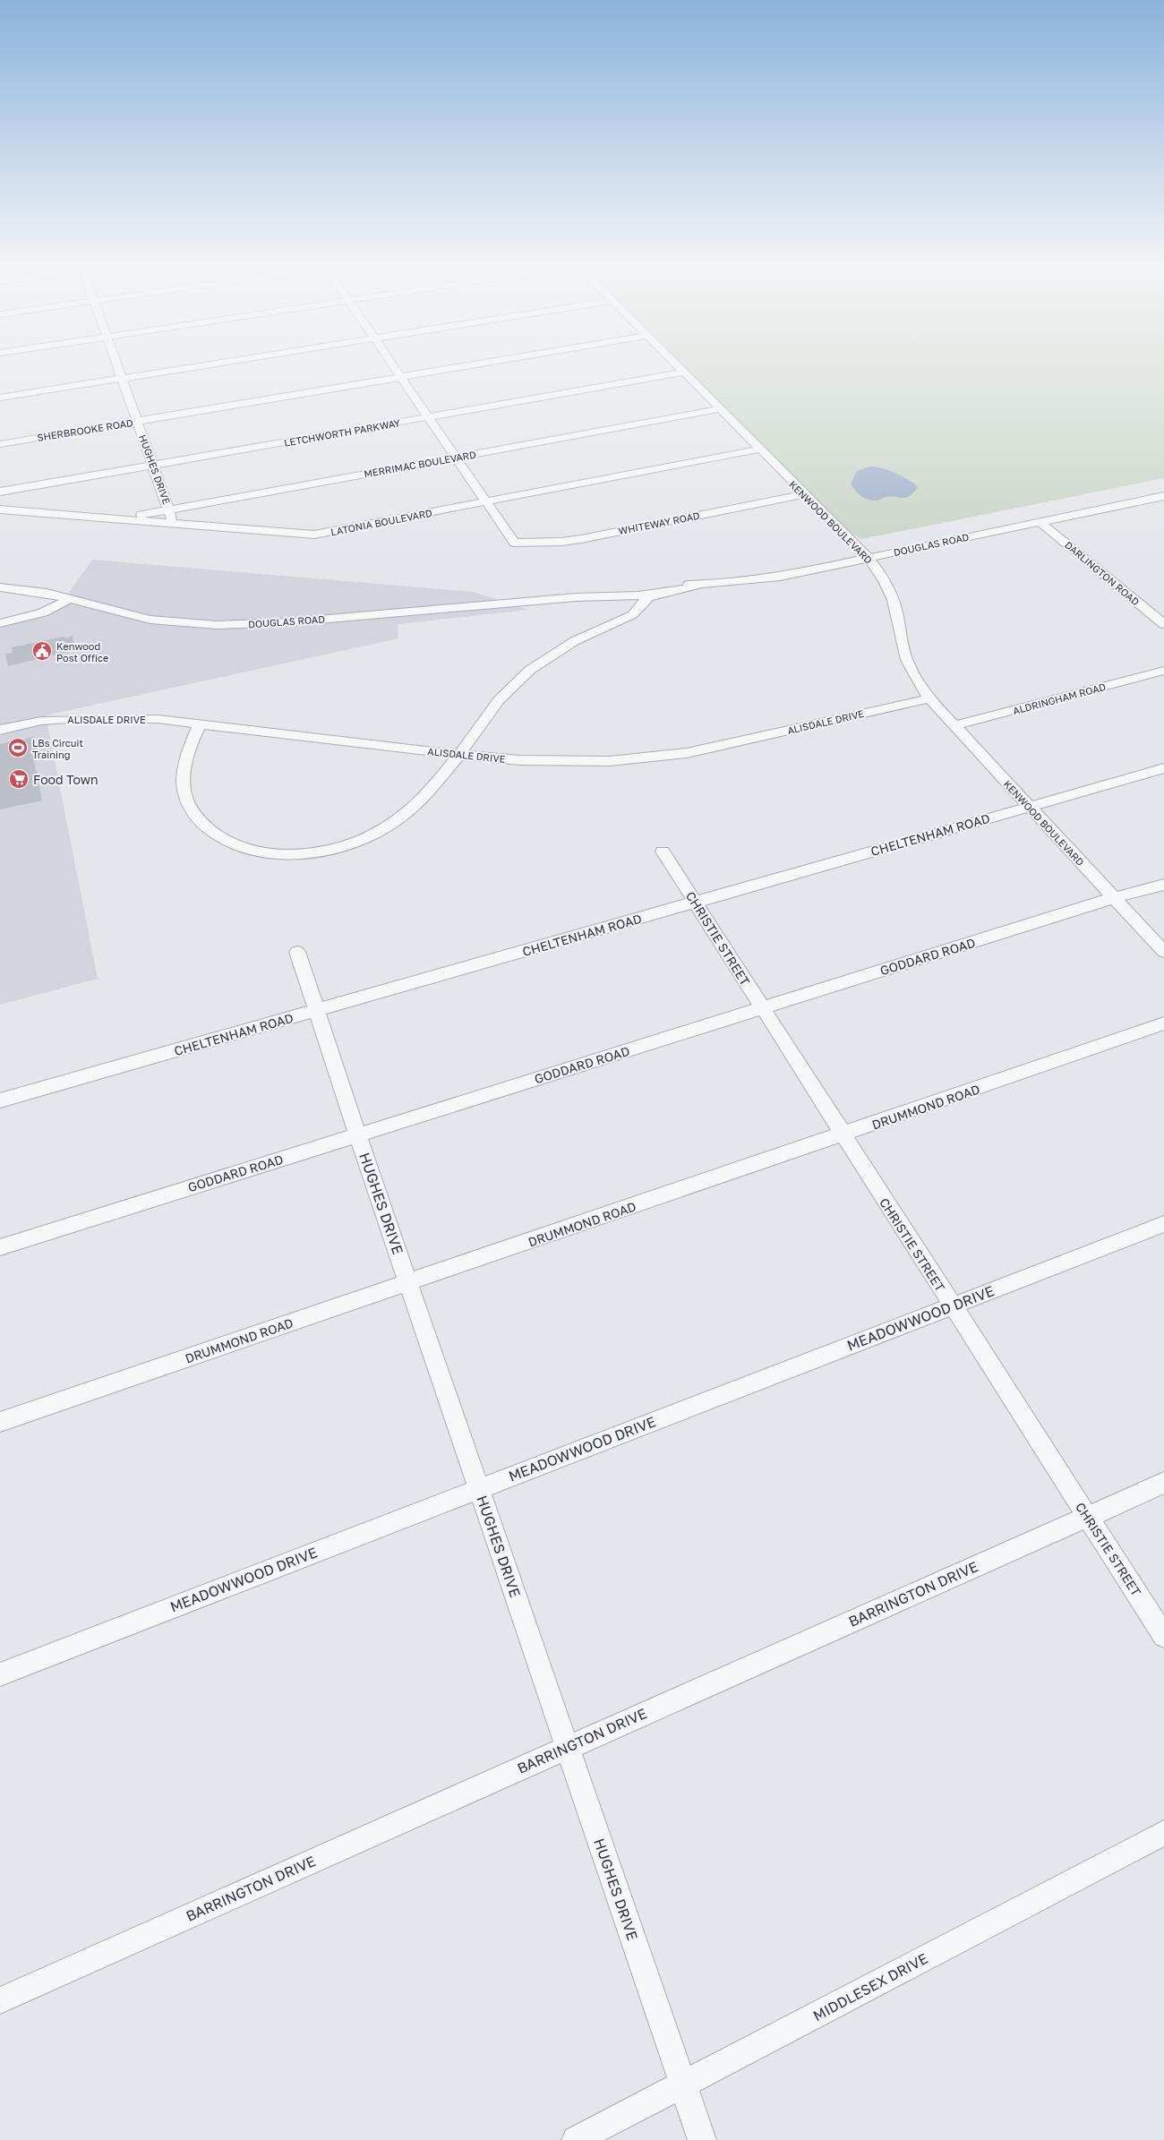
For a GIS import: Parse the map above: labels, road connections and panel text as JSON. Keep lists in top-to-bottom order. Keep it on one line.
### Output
{"streets":{"street":["SHERBROOKE ROAD","LETCHWORTH PARKWAY","MERRIMAC BOULEVARD","HUGHES DRIVE","LATONIA BOULEVARD","KENWOOD BOULEVARD","WHITEWAY ROAD","DOUGLAS ROAD","DARLINGTON ROAD","ALDRINGHAM ROAD","ALISDALE DRIVE","CHELTENHAM ROAD","CHRISTIE STREET","GODDARD ROAD","DRUMMOND ROAD","MEADOWWOOD DRIVE","BARRINGTON DRIVE","MIDDLESEX DRIVE"]},"crossings":[["SHERBROOKE ROAD","HUGHES DRIVE"],["LETCHWORTH PARKWAY","HUGHES DRIVE"],["LETCHWORTH PARKWAY","KENWOOD BOULEVARD"],["MERRIMAC BOULEVARD","HUGHES DRIVE"],["MERRIMAC BOULEVARD","LATONIA BOULEVARD"],["MERRIMAC BOULEVARD","KENWOOD BOULEVARD"],["HUGHES DRIVE","LATONIA BOULEVARD"],["HUGHES DRIVE","CHELTENHAM ROAD"],["HUGHES DRIVE","GODDARD ROAD"],["HUGHES DRIVE","DRUMMOND ROAD"],["HUGHES DRIVE","MEADOWWOOD DRIVE"],["HUGHES DRIVE","BARRINGTON DRIVE"],["HUGHES DRIVE","MIDDLESEX DRIVE"],["LATONIA BOULEVARD","KENWOOD BOULEVARD"],["KENWOOD BOULEVARD","WHITEWAY ROAD"],["KENWOOD BOULEVARD","DOUGLAS ROAD"],["KENWOOD BOULEVARD","ALDRINGHAM ROAD"],["KENWOOD BOULEVARD","ALISDALE DRIVE"],["KENWOOD BOULEVARD","CHELTENHAM ROAD"],["KENWOOD BOULEVARD","GODDARD ROAD"],["DOUGLAS ROAD","DARLINGTON ROAD"],["CHELTENHAM ROAD","CHRISTIE STREET"],["CHRISTIE STREET","GODDARD ROAD"],["CHRISTIE STREET","DRUMMOND ROAD"],["CHRISTIE STREET","MEADOWWOOD DRIVE"],["CHRISTIE STREET","BARRINGTON DRIVE"]],"places":{"public building":["Kenwood Post Office"],"sports":["LBs Circuit Training"],"supermarket":["Food Town"]}}
